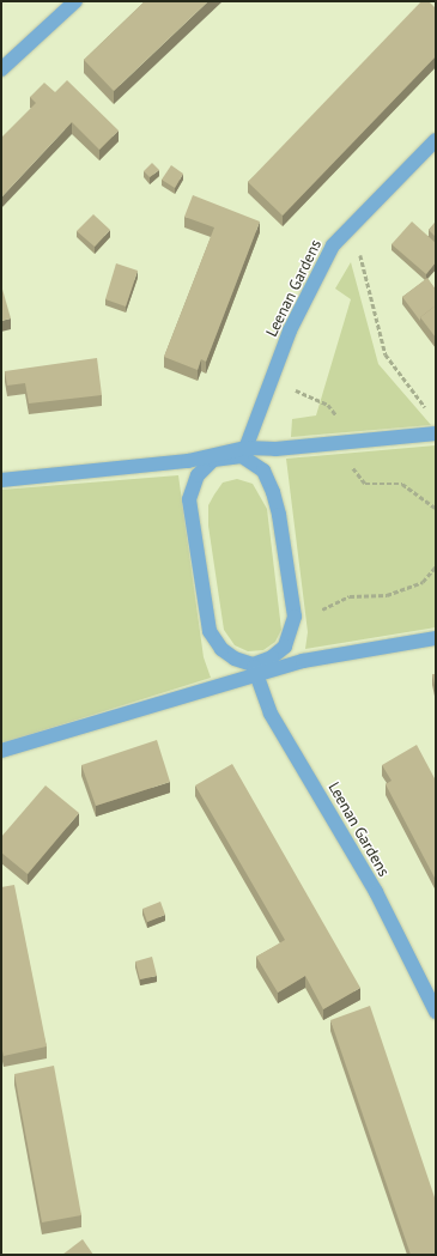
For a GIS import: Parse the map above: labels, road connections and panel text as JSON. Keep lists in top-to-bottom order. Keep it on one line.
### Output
{"streets":{"street":["Leenan Gardens"]}}
